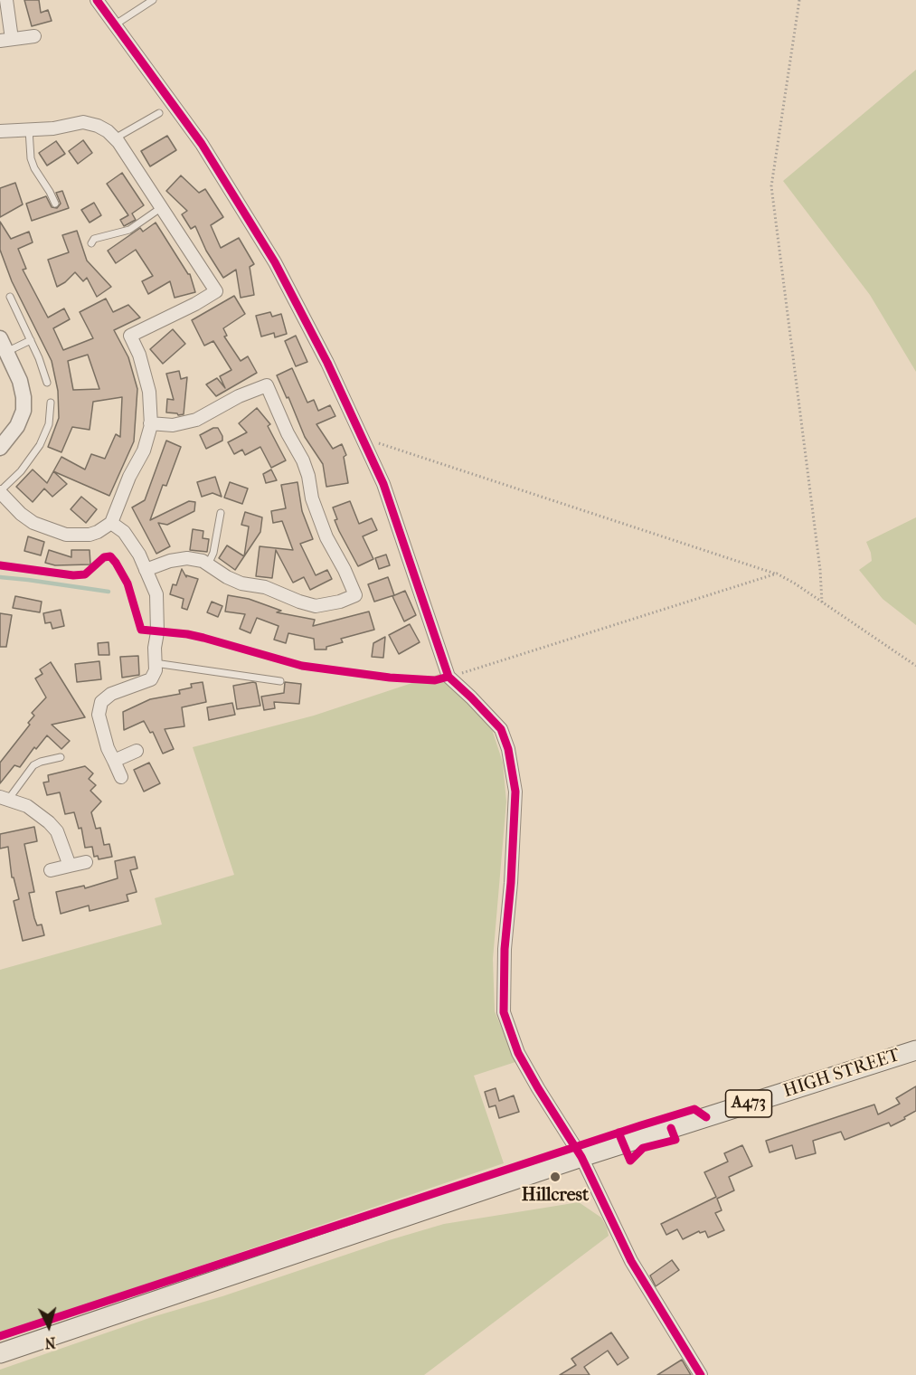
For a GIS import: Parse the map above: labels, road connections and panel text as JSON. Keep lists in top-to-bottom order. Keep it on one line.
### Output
{"streets":{"main road":["HIGH STREET","A473"]},"crossings":[["HIGH STREET","A473"]],"places":["Hillcrest"],"north":"bottom"}
